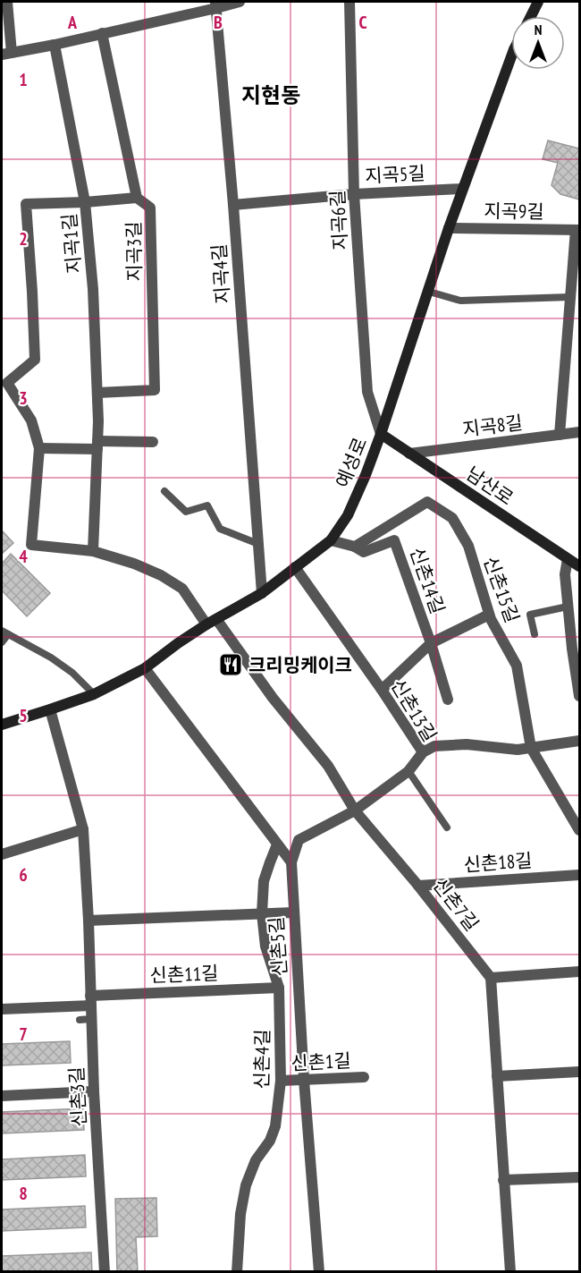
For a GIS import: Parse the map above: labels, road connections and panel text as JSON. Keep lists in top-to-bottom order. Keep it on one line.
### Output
{"streets":{"main road":["예성로","남산로"],"street":["지곡5길","지곡9길","지곡6길","지곡1길","지곡3길","지곡4길","지곡8길","신촌14길","신촌15길","신촌13길","신촌18길","신촌7길","신촌5길","신촌11길","신촌4길","신촌1길","신촌3길"]},"crossings":[["지곡5길","지곡6길"],["지곡5길","지곡4길"],["지곡5길","예성로"],["지곡9길","예성로"],["지곡6길","예성로"],["지곡6길","남산로"],["지곡1길","지곡3길"],["지곡4길","예성로"],["지곡8길","남산로"],["예성로","남산로"],["예성로","신촌13길"],["예성로","신촌7길"],["예성로","신촌3길"],["신촌14길","신촌15길"],["신촌14길","신촌13길"],["신촌13길","신촌7길"],["신촌13길","신촌5길"],["신촌18길","신촌7길"],["신촌5길","신촌1길"],["신촌11길","신촌4길"],["신촌11길","신촌3길"],["신촌4길","신촌1길"]],"districts":["지현동"],"places":{"restaurant":["크리밍케이크"]},"north":"top","grid":{"columns":["A","B","C"],"rows":["1","2","3","4","5","6","7","8"]}}
